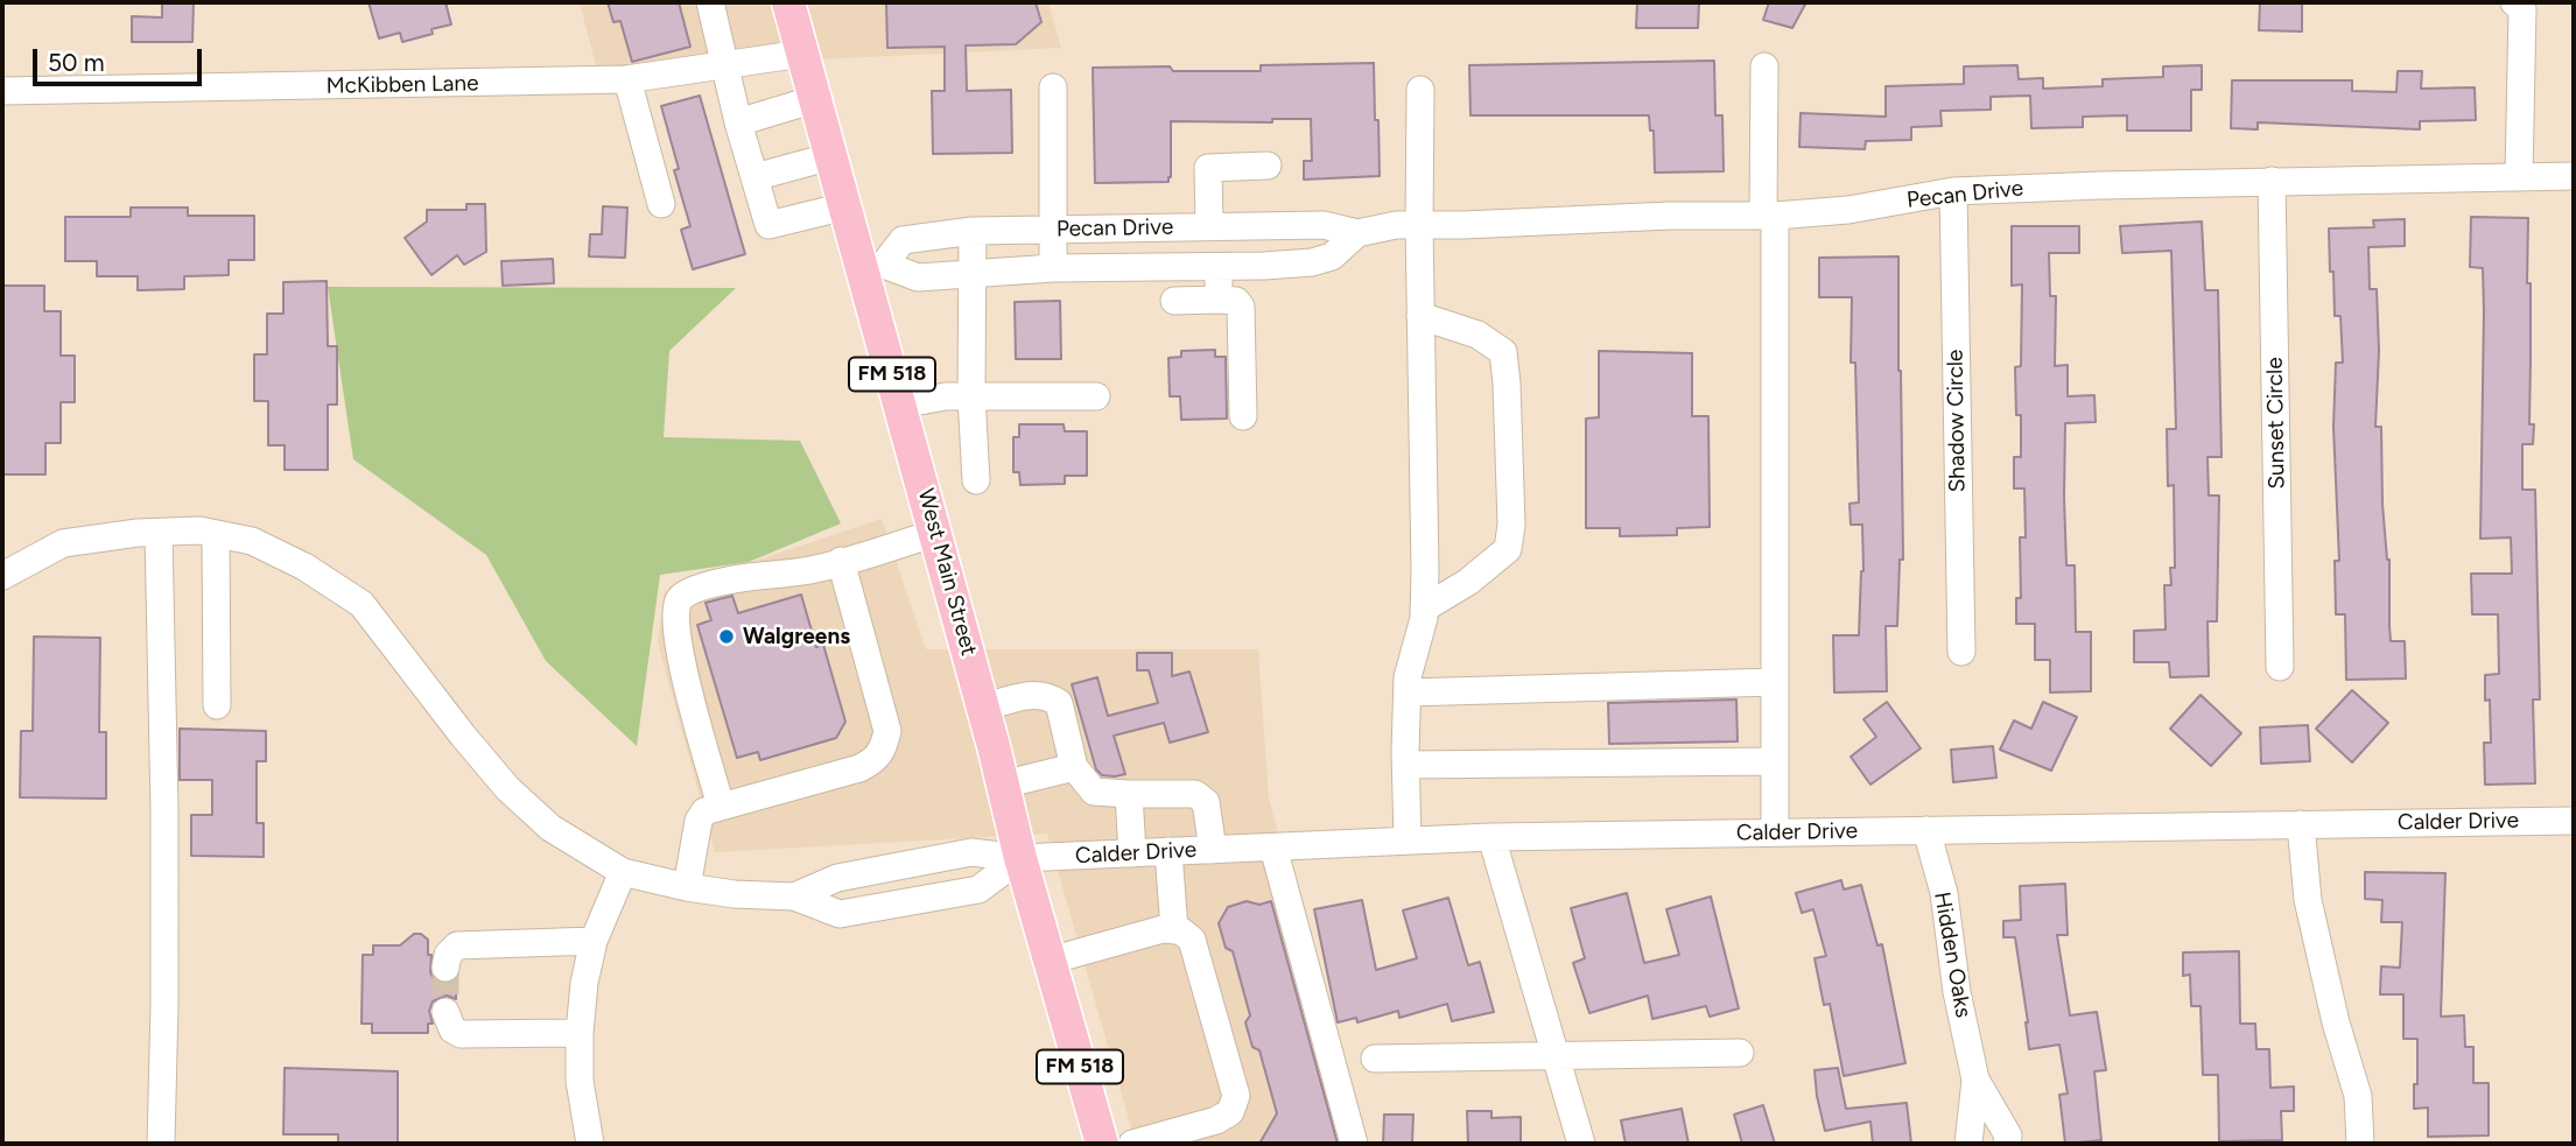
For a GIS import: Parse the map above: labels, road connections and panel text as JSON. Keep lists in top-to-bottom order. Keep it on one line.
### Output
{"streets":{"main road":["FM 518","West Main Street"],"street":["McKibben Lane","Pecan Drive","Shadow Circle","Sunset Circle","Calder Drive","Hidden Oaks"]},"crossings":[["McKibben Lane","West Main Street"],["Pecan Drive","Shadow Circle"],["Pecan Drive","Sunset Circle"],["Pecan Drive","West Main Street"],["West Main Street","Calder Drive"],["Calder Drive","Hidden Oaks"]],"places":["Walgreens"],"scale_bar":"50 m"}
